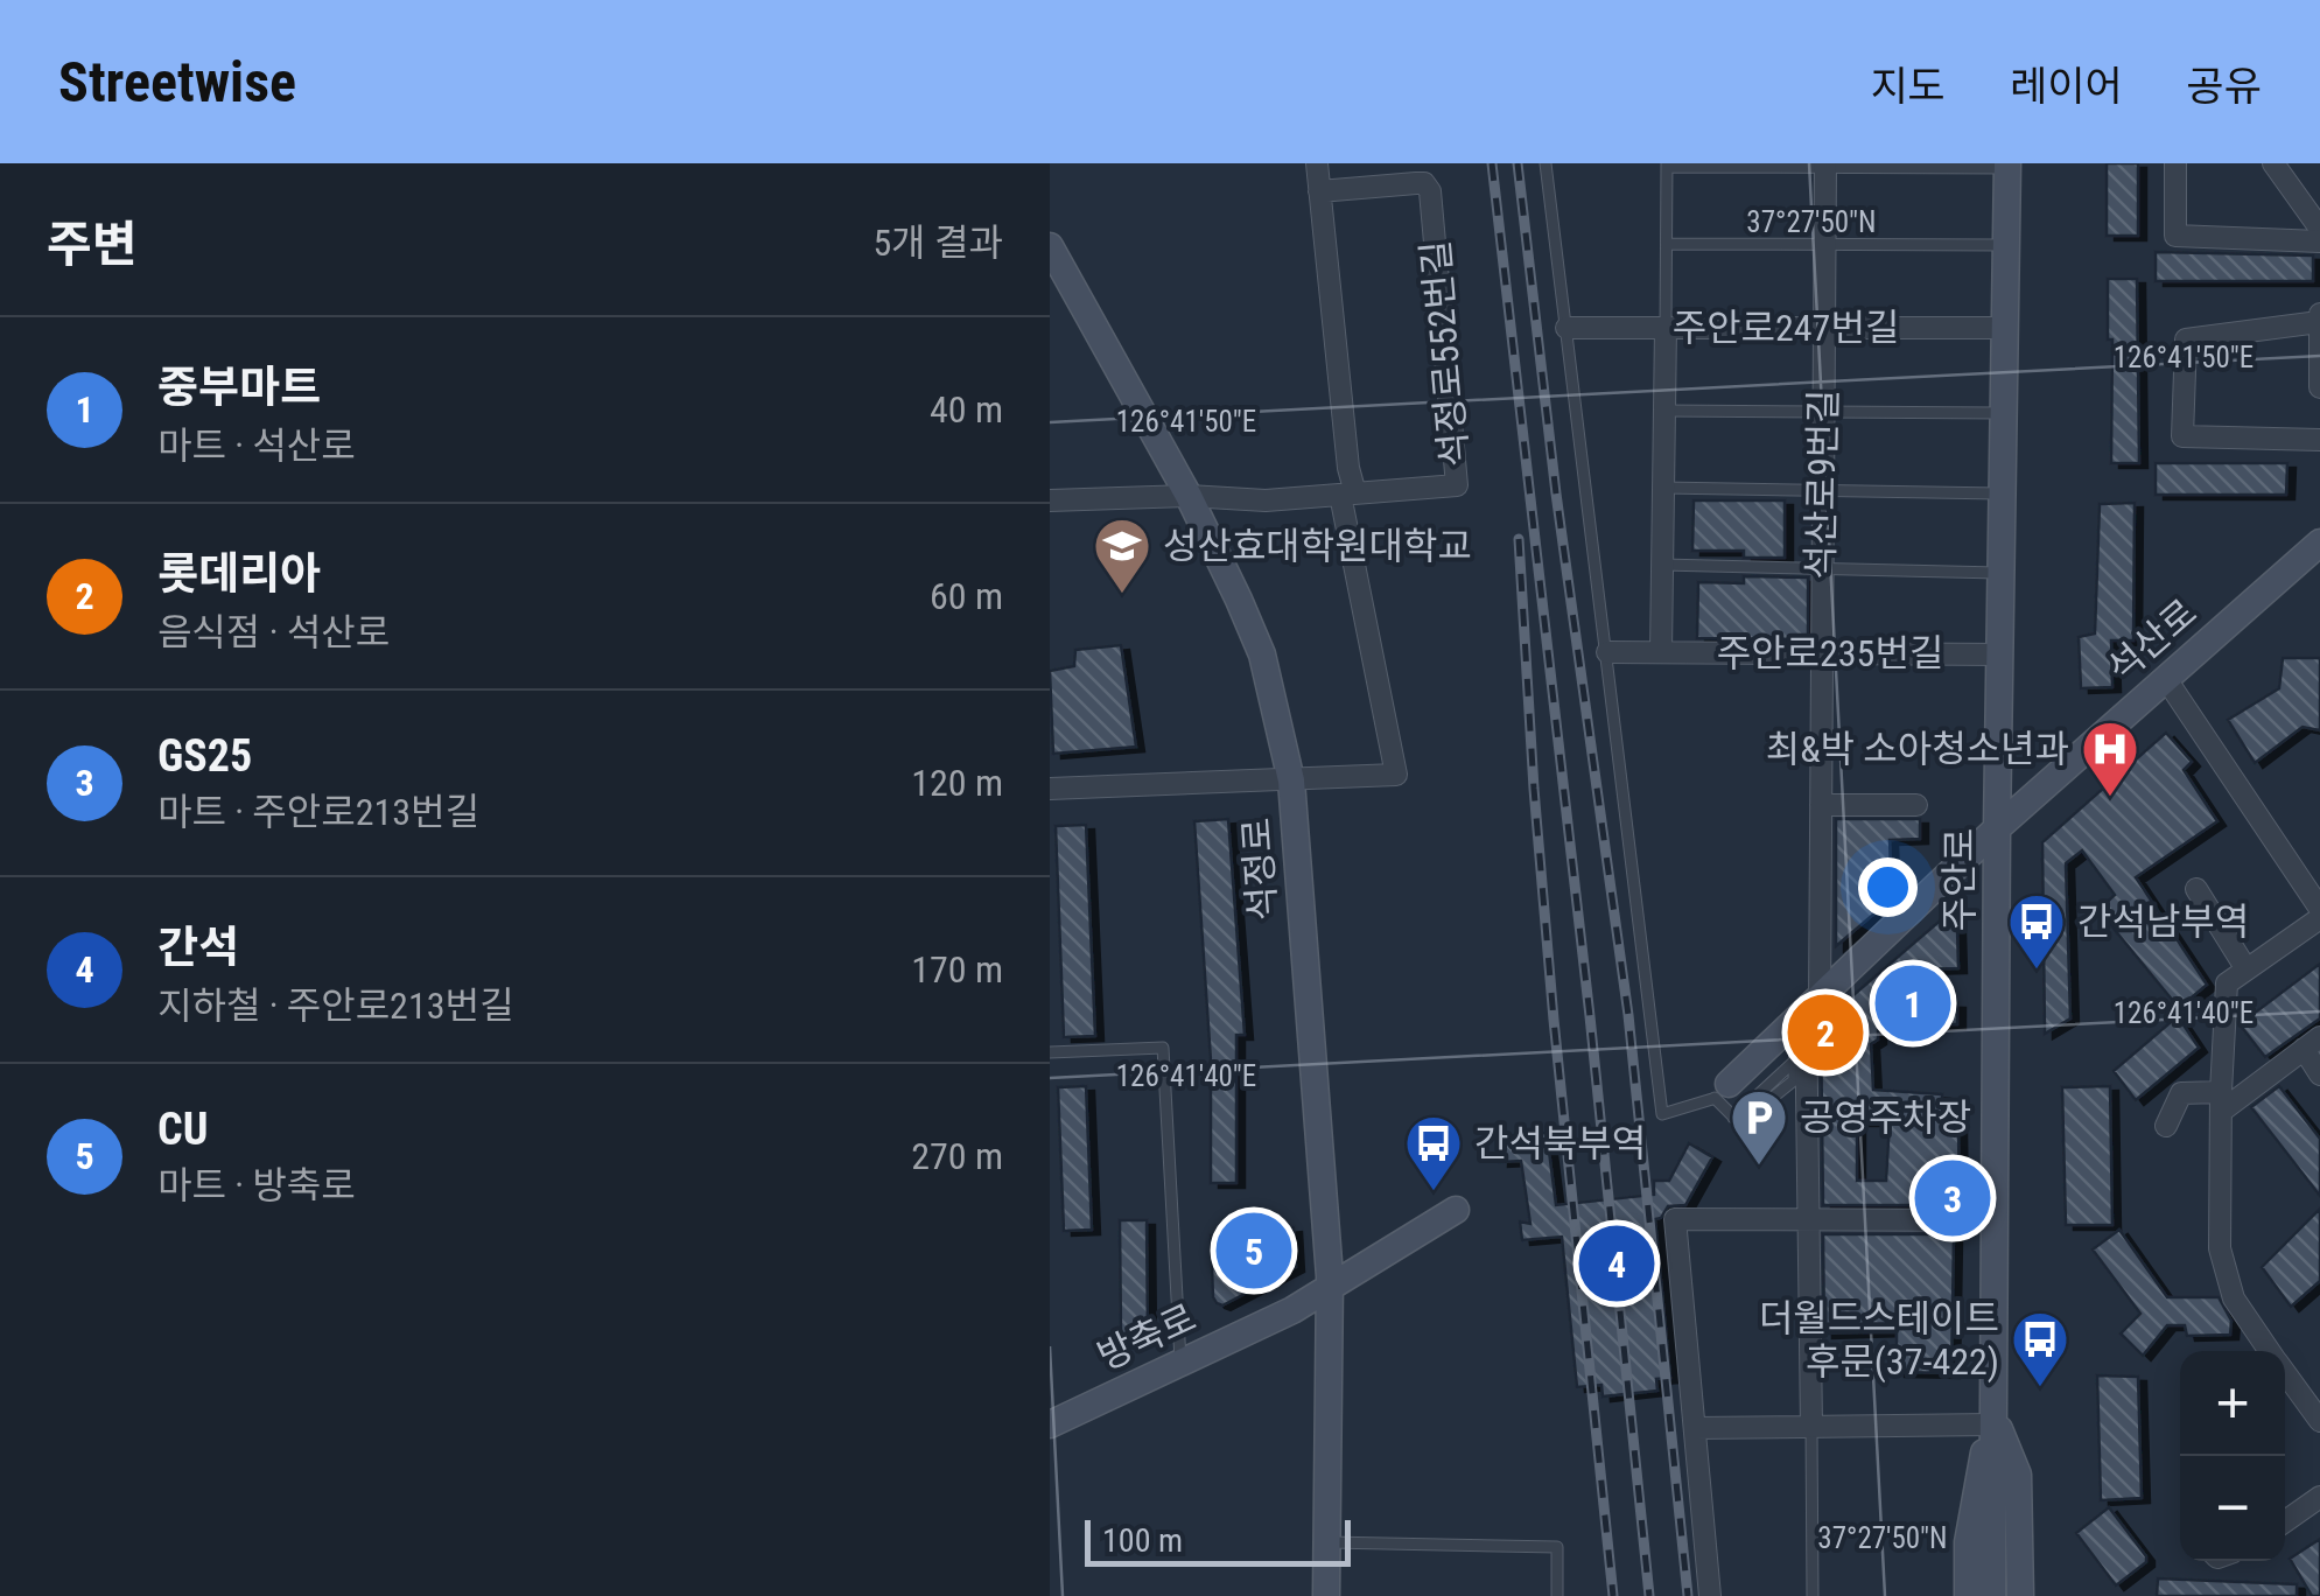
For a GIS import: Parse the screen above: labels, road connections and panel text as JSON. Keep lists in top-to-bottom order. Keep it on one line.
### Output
{"streets":{"main road":["석산로","석정로","주안로","방축로"],"street":["주안로247번길","석정로552번길","석산로9번길","주안로235번길"]},"crossings":[["주안로247번길","석산로9번길"],["주안로247번길","주안로235번길"],["주안로247번길","주안로"],["석정로552번길","석정로"],["석산로9번길","석산로"],["석산로9번길","주안로235번길"],["석산로","주안로"],["주안로235번길","주안로"],["석정로","방축로"]],"places":{"school or university":["성산효대학원대학교"],"hospital":["최&박 소아청소년과"],"bus stop":["간석남부역","간석북부역","더월드스테이트 후문(37-422)"],"parking":["공영주차장"]},"scale_bar":"100 m","page":{"header":"Streetwise","nav":["지도","레이어","공유"],"heading":["주변","5개 결과"],"list":[{"mark":"1","name":"중부마트","note":"마트 · 석산로","value":"40 m"},{"mark":"2","name":"롯데리아","note":"음식점 · 석산로","value":"60 m"},{"mark":"3","name":"GS25","note":"마트 · 주안로213번길","value":"120 m"},{"mark":"4","name":"간석","note":"지하철 · 주안로213번길","value":"170 m"},{"mark":"5","name":"CU","note":"마트 · 방축로","value":"270 m"}],"pins":["1","2","3","5","4"],"map_buttons":["+","−"],"scale":"100 m"},"coordinates":["37°27'50\"N","126°41'50\"E","126°41'40\"E"]}
